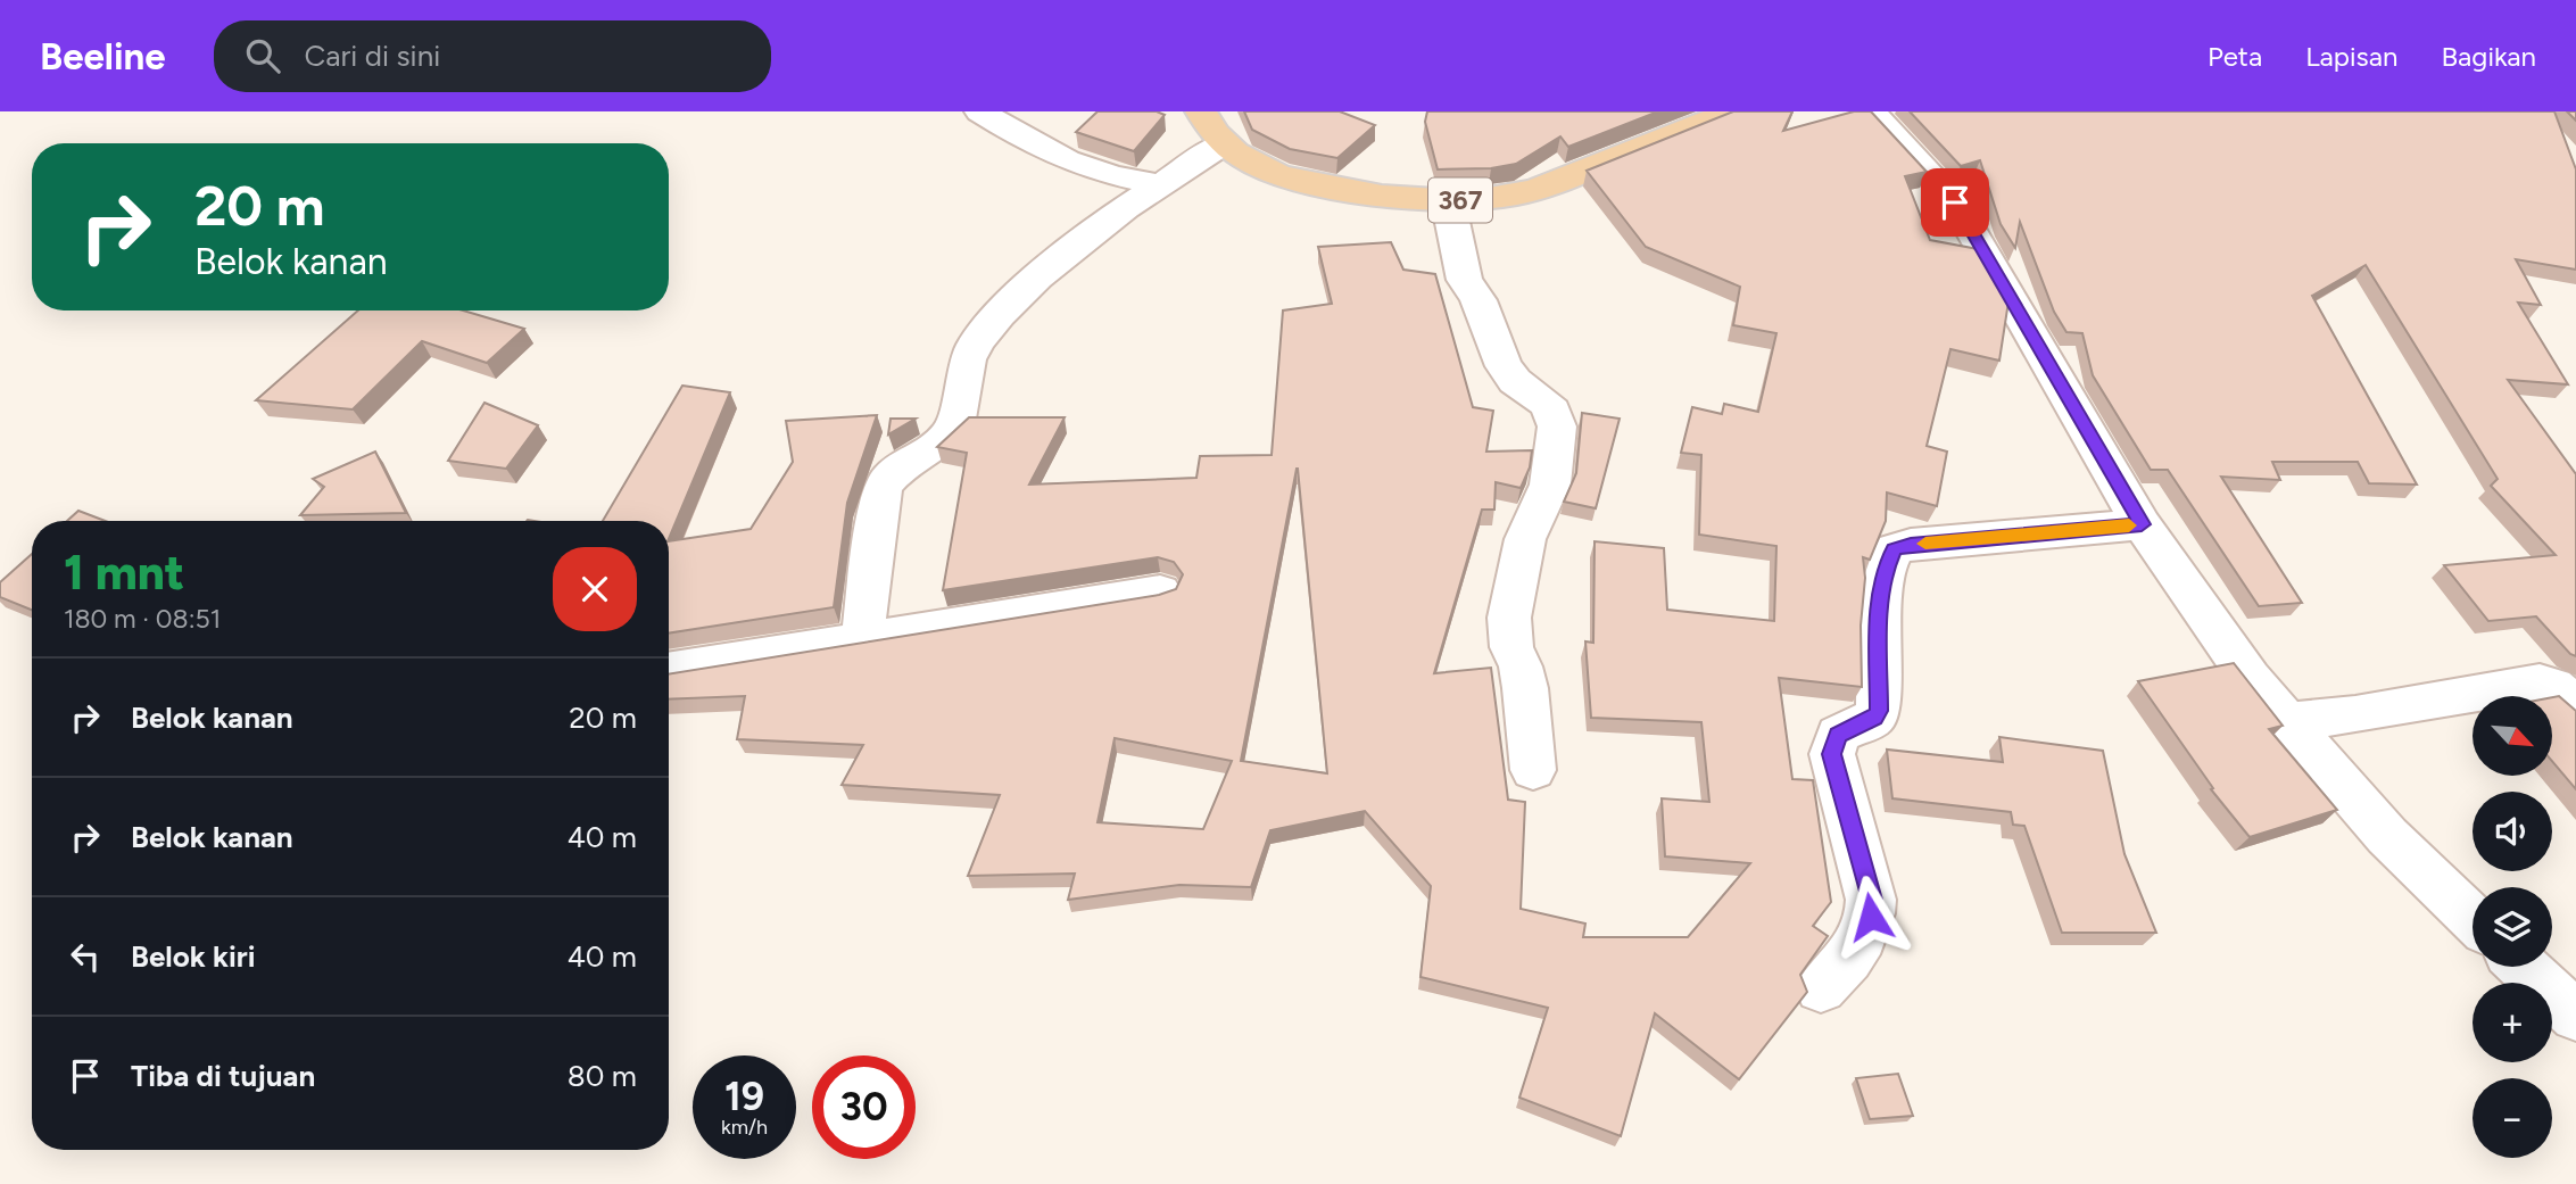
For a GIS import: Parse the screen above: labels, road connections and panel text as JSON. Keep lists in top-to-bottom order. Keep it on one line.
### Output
{"streets":{"main road":["367"]},"north":"bottom right","page":{"header":"Beeline","search":"Cari di sini","nav":["Peta","Lapisan","Bagikan"],"turn":["20 m","Belok kanan"],"heading":["1 mnt","180 m · 08:51"],"list":[{"name":"Belok kanan","value":"20 m"},{"name":"Belok kanan","value":"40 m"},{"name":"Belok kiri","value":"40 m"},{"name":"Tiba di tujuan","value":"80 m"}],"map_buttons":["+","−"],"speed":"19 km/h","limit":"30"}}
